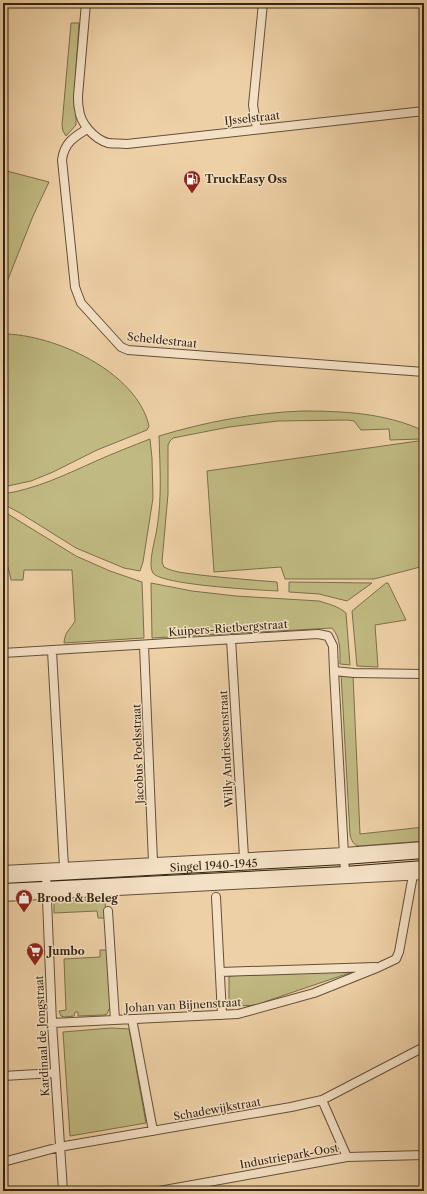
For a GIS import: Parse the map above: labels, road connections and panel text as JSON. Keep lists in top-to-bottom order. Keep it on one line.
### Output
{"streets":{"main road":["Singel 1940-1945"],"street":["IJsselstraat","Scheldestraat","Kuipers-Rietbergstraat","Willy Andriessenstraat","Jacobus Poelsstraat","Johan van Bijnenstraat","Kardinaal de Jongstraat","Schadewijkstraat","Industriepark-Oost"]},"crossings":[["IJsselstraat","Scheldestraat"],["Kuipers-Rietbergstraat","Willy Andriessenstraat"],["Kuipers-Rietbergstraat","Jacobus Poelsstraat"],["Willy Andriessenstraat","Singel 1940-1945"],["Jacobus Poelsstraat","Singel 1940-1945"],["Singel 1940-1945","Johan van Bijnenstraat"],["Singel 1940-1945","Kardinaal de Jongstraat"],["Johan van Bijnenstraat","Kardinaal de Jongstraat"],["Kardinaal de Jongstraat","Schadewijkstraat"]],"places":{"fuel station":["TruckEasy Oss"],"shop":["Brood & Beleg"],"supermarket":["Jumbo"]}}
